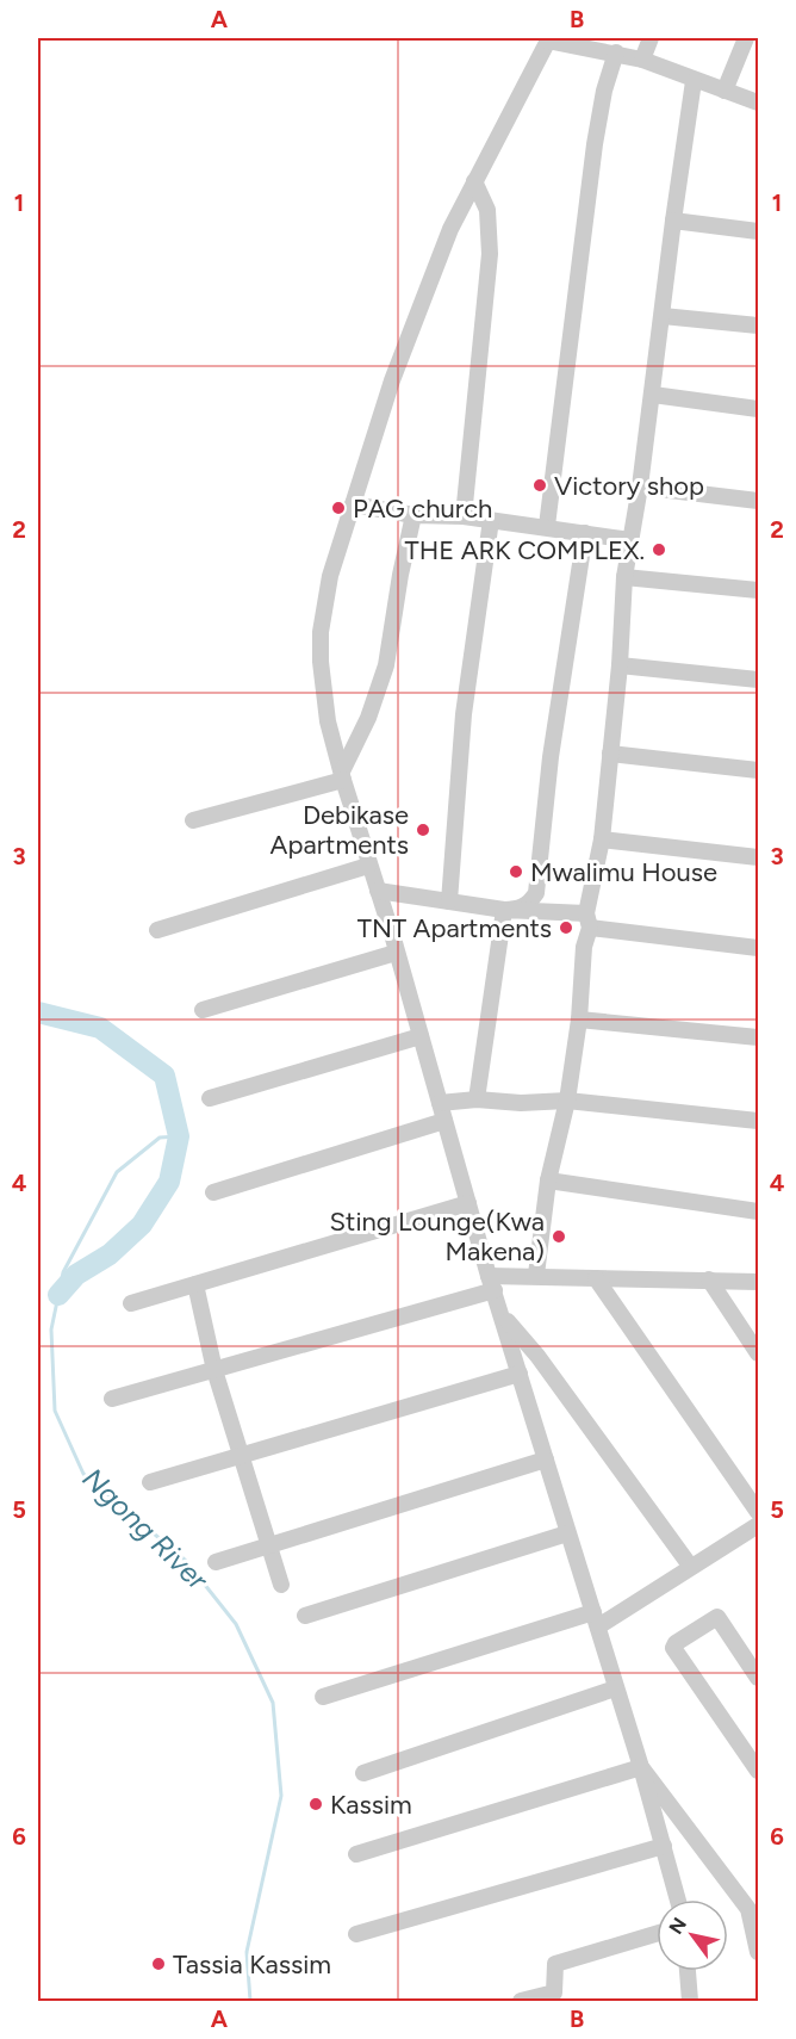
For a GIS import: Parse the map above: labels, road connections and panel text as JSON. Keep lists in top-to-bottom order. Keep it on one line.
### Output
{"water":["Ngong River"],"places":["Victory shop","PAG church","THE ARK COMPLEX.","Debikase Apartments","Mwalimu House","TNT Apartments","Sting Lounge(Kwa Makena)","Kassim","Tassia Kassim"],"north":"top left","grid":{"columns":["A","B"],"rows":["1","2","3","4","5","6"]}}
